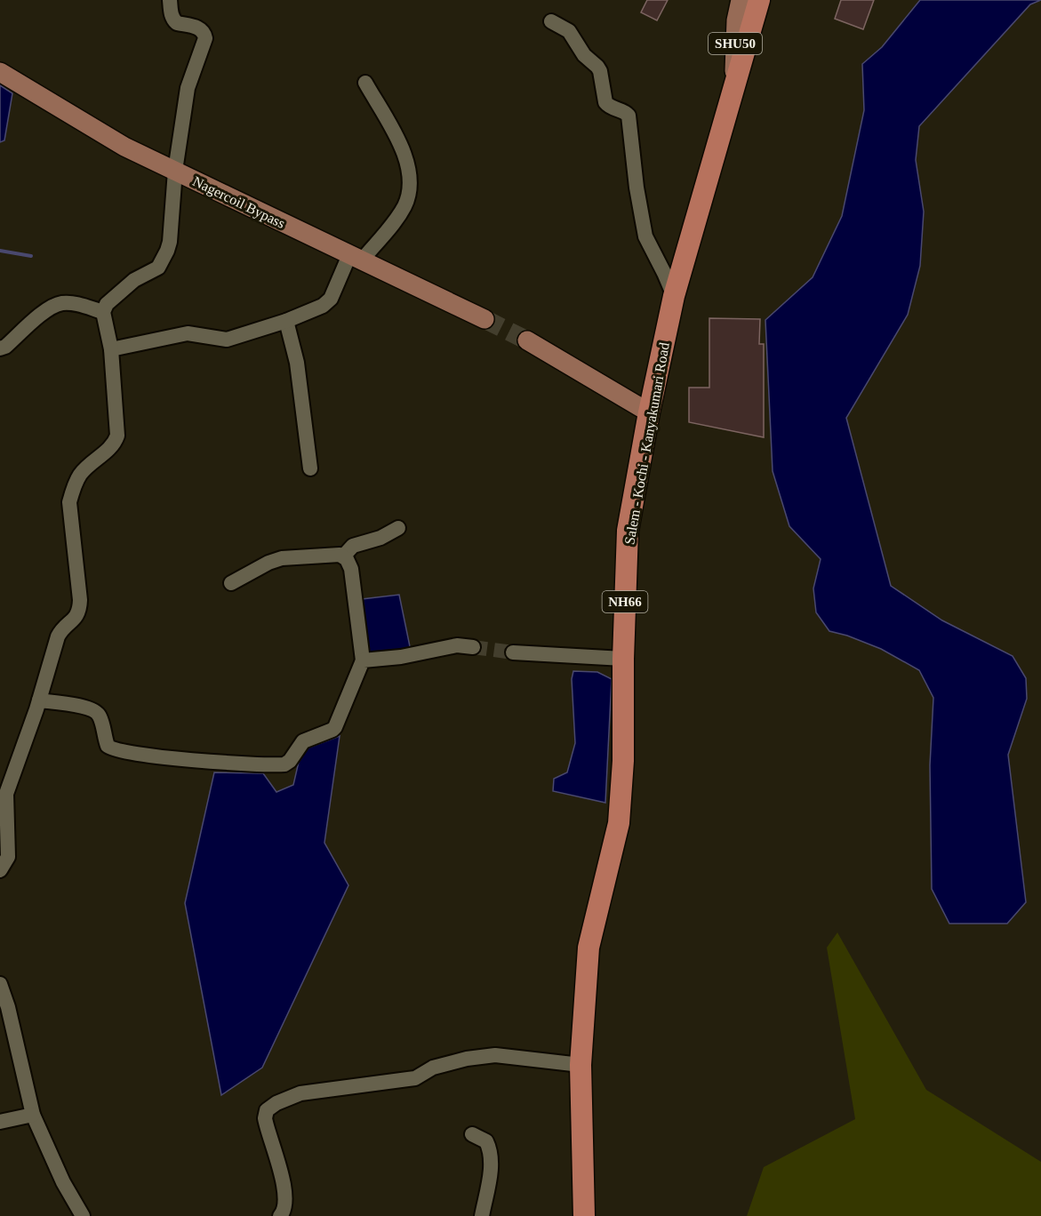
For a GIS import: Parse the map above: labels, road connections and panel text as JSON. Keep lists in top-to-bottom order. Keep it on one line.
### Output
{"streets":{"highway":["Salem - Kochi - Kanyakumari Road","NH66"],"main road":["SHU50","Nagercoil Bypass"]},"crossings":[["SHU50","Salem - Kochi - Kanyakumari Road"]]}
